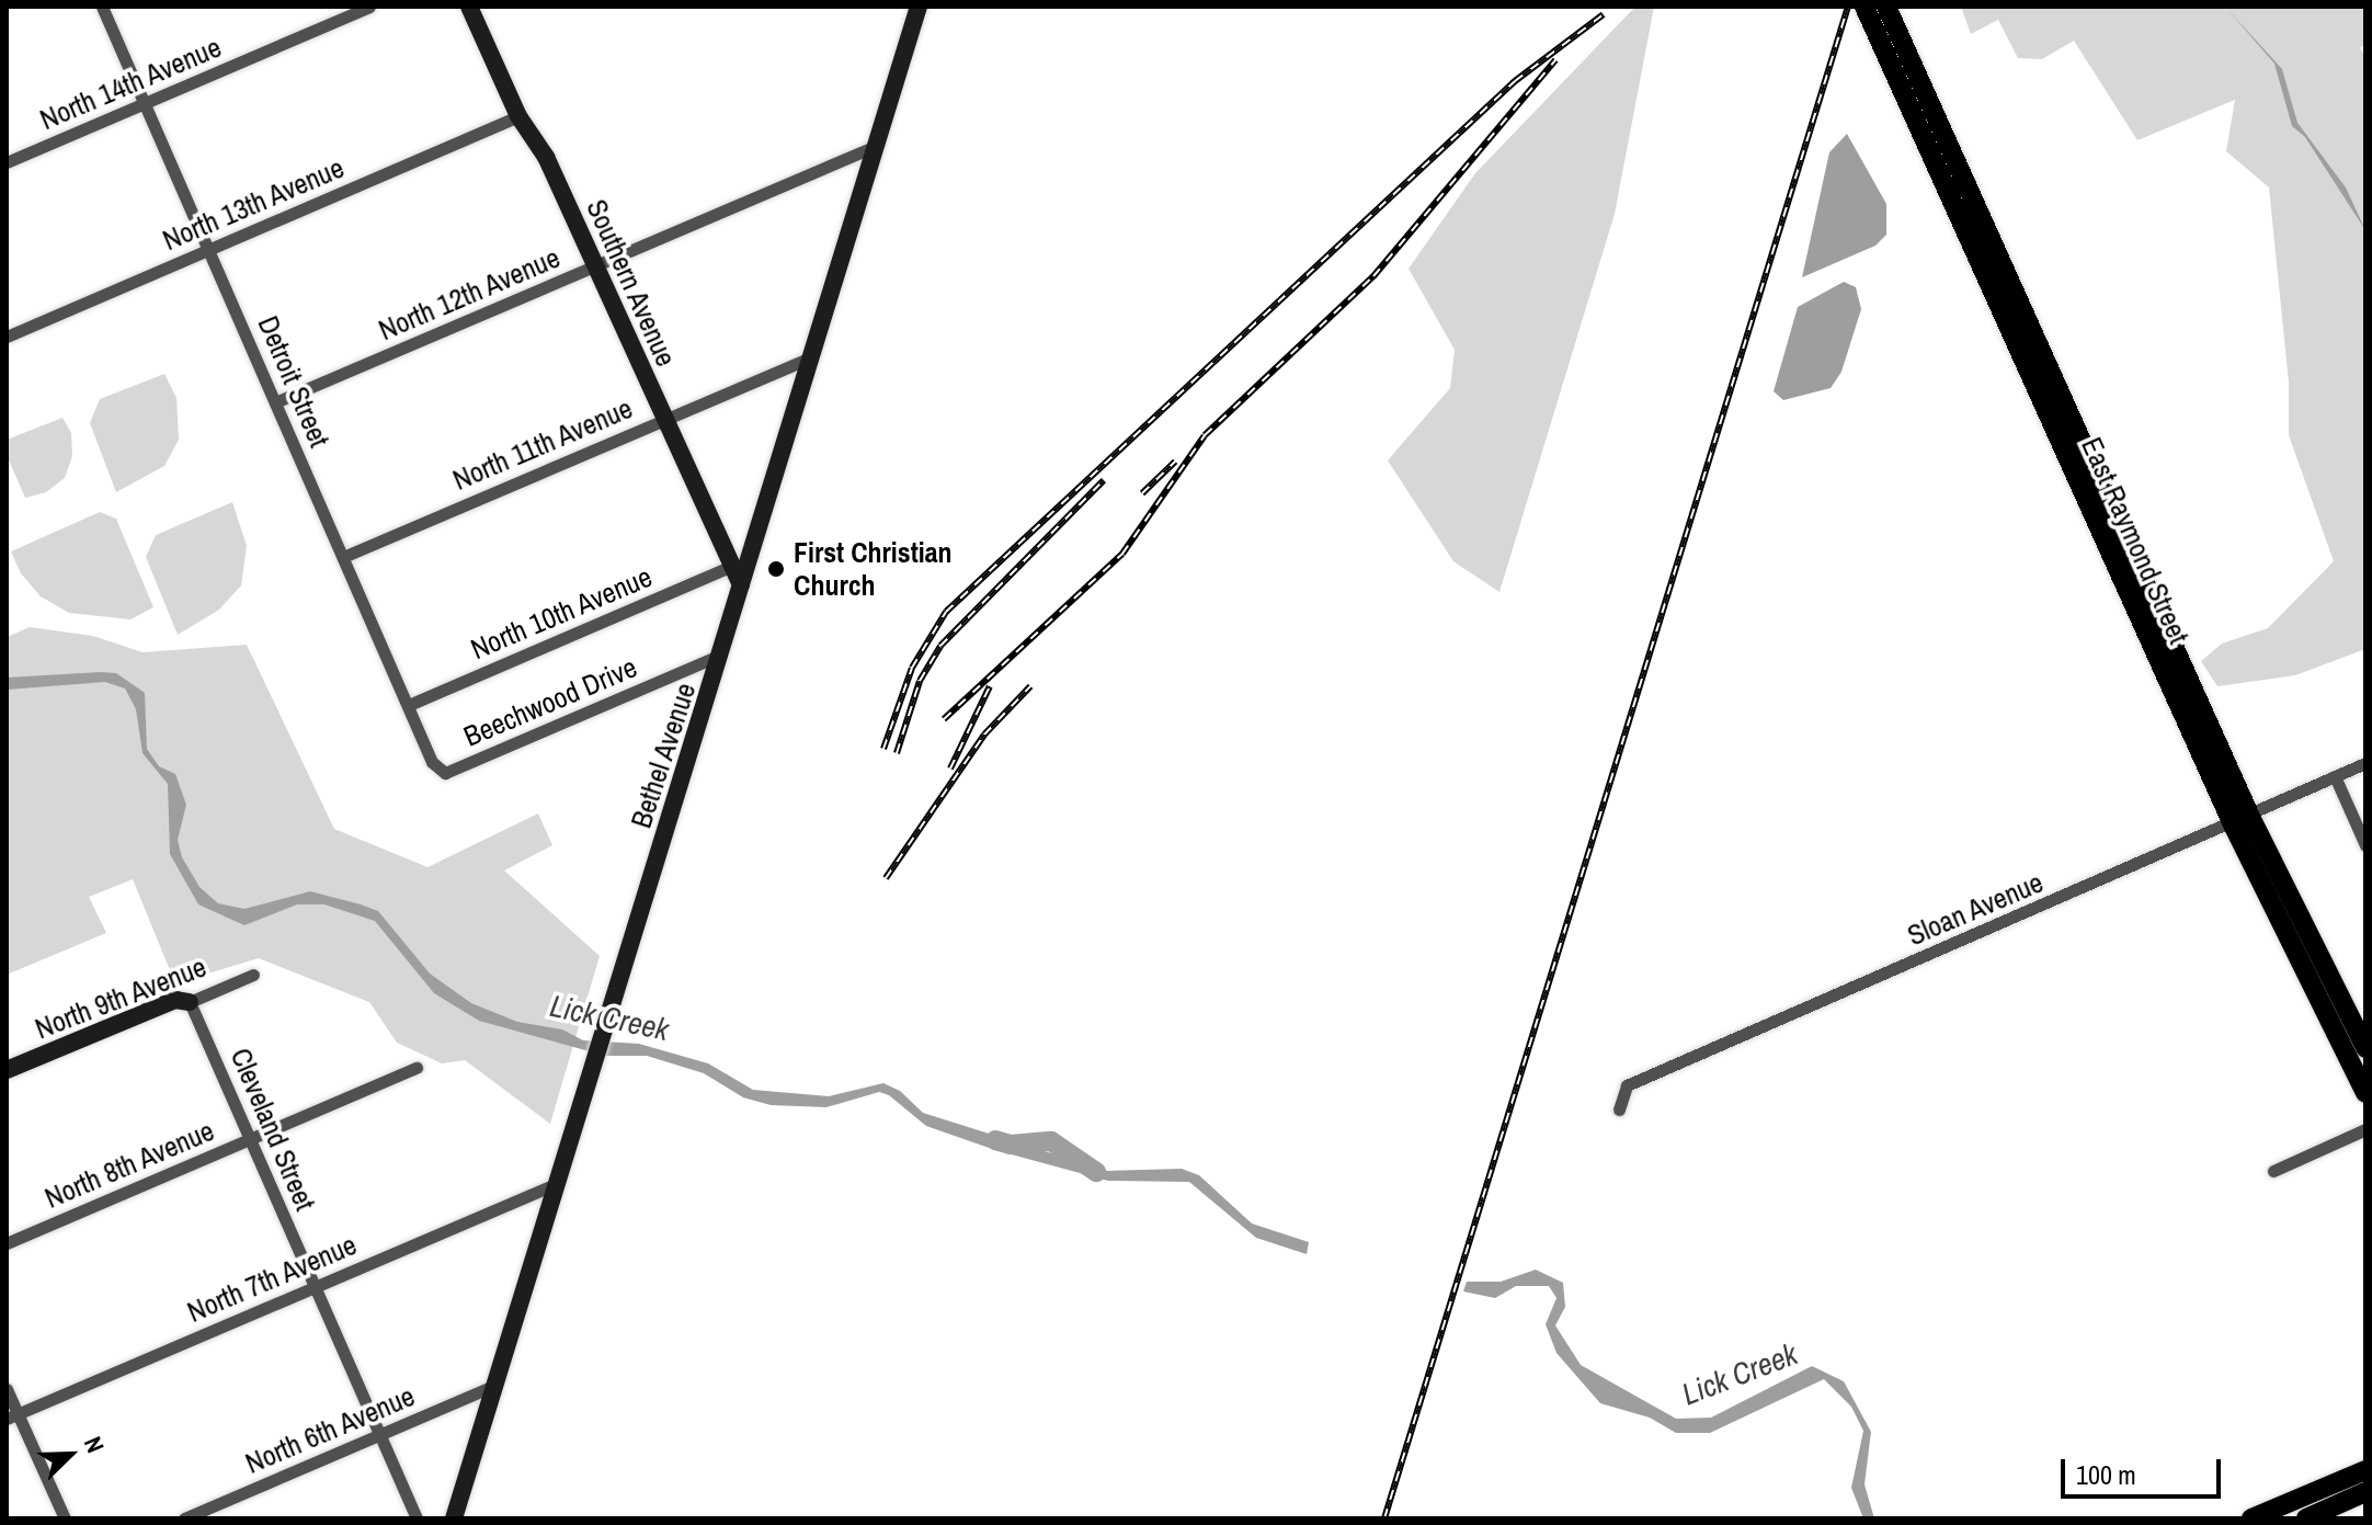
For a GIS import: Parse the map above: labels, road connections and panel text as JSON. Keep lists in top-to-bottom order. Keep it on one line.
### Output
{"streets":{"main road":["East Raymond Street"],"street":["North 14th Avenue","North 13th Avenue","Southern Avenue","North 12th Avenue","Detroit Street","North 11th Avenue","North 10th Avenue","Beechwood Drive","Bethel Avenue","Sloan Avenue","North 9th Avenue","Cleveland Street","North 8th Avenue","North 7th Avenue","North 6th Avenue"]},"crossings":[["North 14th Avenue","Detroit Street"],["North 13th Avenue","Southern Avenue"],["North 13th Avenue","Detroit Street"],["Southern Avenue","North 12th Avenue"],["Southern Avenue","North 11th Avenue"],["Southern Avenue","North 10th Avenue"],["Southern Avenue","Bethel Avenue"],["North 12th Avenue","Detroit Street"],["North 12th Avenue","Bethel Avenue"],["Detroit Street","North 11th Avenue"],["Detroit Street","North 10th Avenue"],["Detroit Street","Beechwood Drive"],["North 11th Avenue","Bethel Avenue"],["East Raymond Street","Sloan Avenue"],["Beechwood Drive","Bethel Avenue"],["Bethel Avenue","North 7th Avenue"],["Bethel Avenue","North 6th Avenue"],["North 9th Avenue","Cleveland Street"],["Cleveland Street","North 8th Avenue"],["Cleveland Street","North 7th Avenue"],["Cleveland Street","North 6th Avenue"]],"water":["Lick Creek"],"places":["First Christian Church"],"scale_bar":"100 m","north":"top right"}
